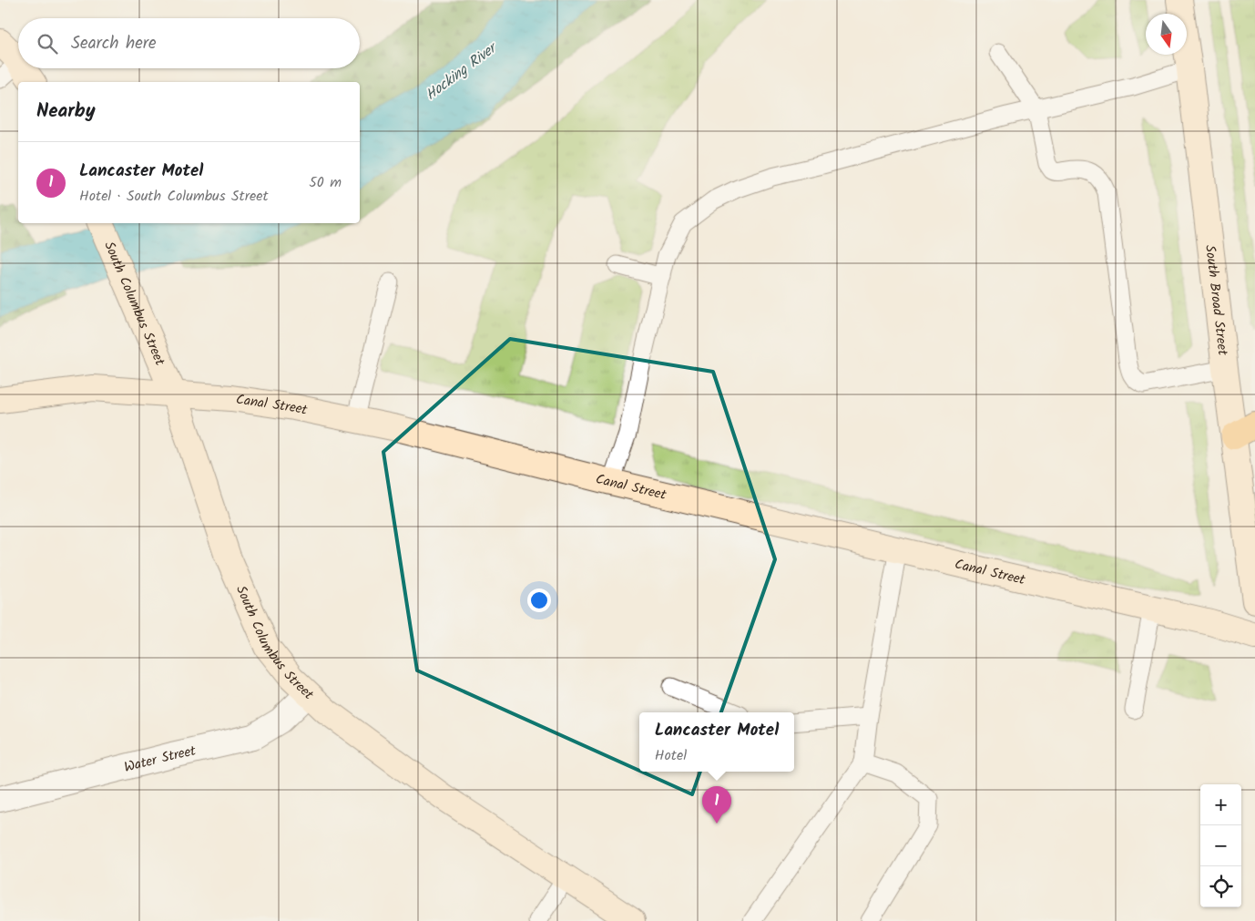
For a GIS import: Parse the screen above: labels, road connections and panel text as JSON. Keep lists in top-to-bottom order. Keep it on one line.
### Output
{"streets":{"street":["South Broad Street","South Columbus Street","Canal Street","Water Street"]},"crossings":[["South Columbus Street","Canal Street"],["South Columbus Street","Water Street"]],"water":["Hocking River"],"north":"bottom","page":{"search":"Search here","heading":"Nearby","list":[{"mark":"1","name":"Lancaster Motel","note":"Hotel · South Columbus Street","value":"50 m"}],"popup":["Lancaster Motel","Hotel"],"map_buttons":["+","−"],"pins":"1"}}
